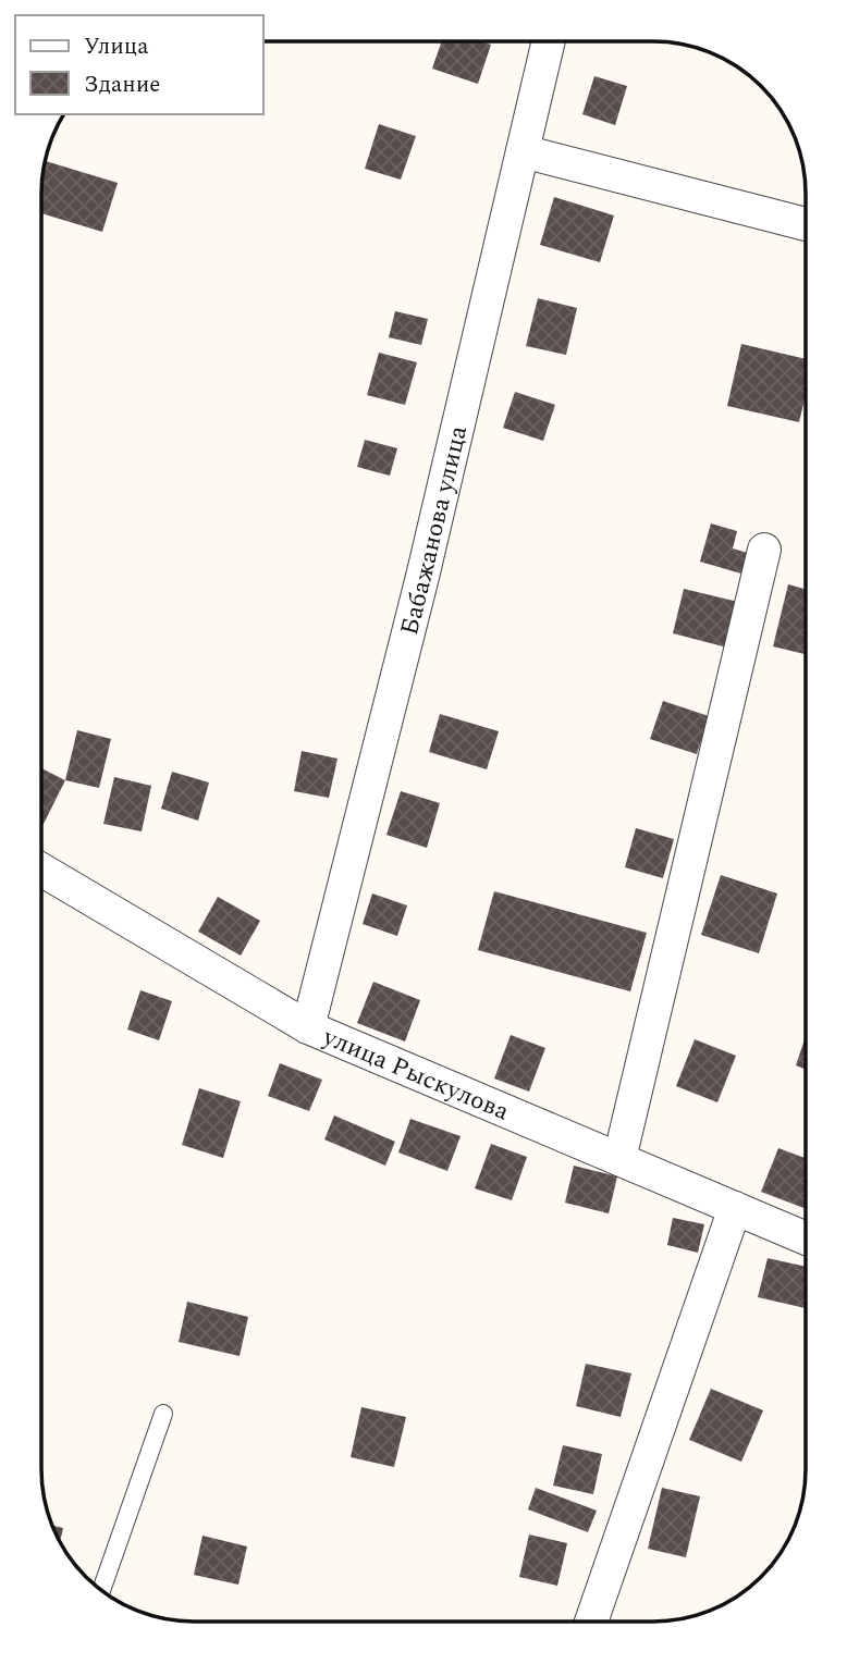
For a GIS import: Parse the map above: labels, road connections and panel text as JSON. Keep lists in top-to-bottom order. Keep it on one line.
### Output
{"streets":{"street":["Бабажанова улица","улица Рыскулова"]},"crossings":[["Бабажанова улица","улица Рыскулова"]],"legend":["Улица","Здание"]}
